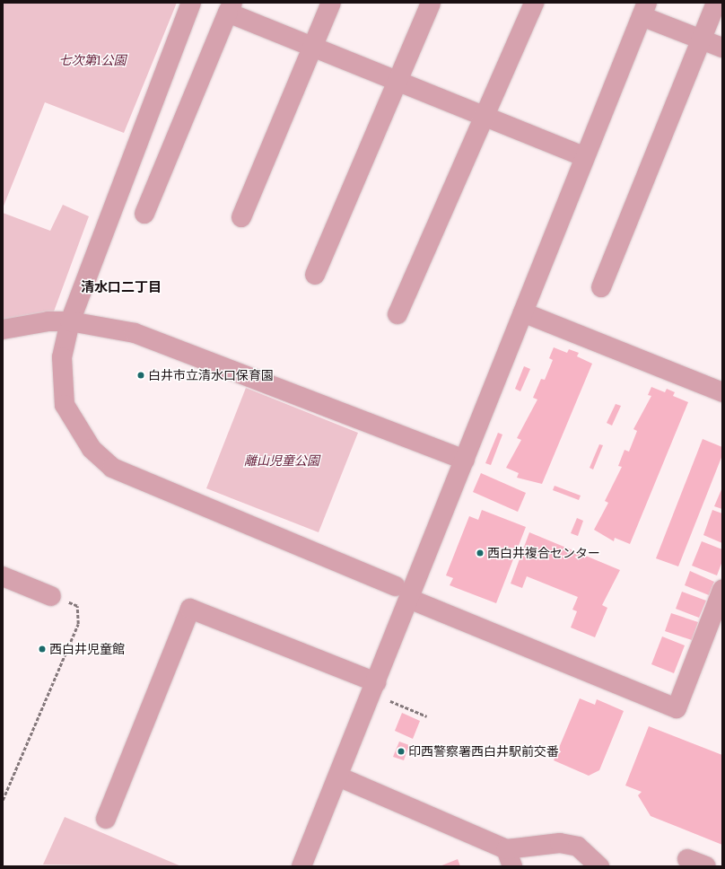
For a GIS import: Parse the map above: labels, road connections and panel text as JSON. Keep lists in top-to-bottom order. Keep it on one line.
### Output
{"districts":["清水口二丁目"],"parks":["七次第1公園","離山児童公園"],"places":["白井市立清水口保育園","西白井複合センター","西白井児童館","印西警察署西白井駅前交番"]}
